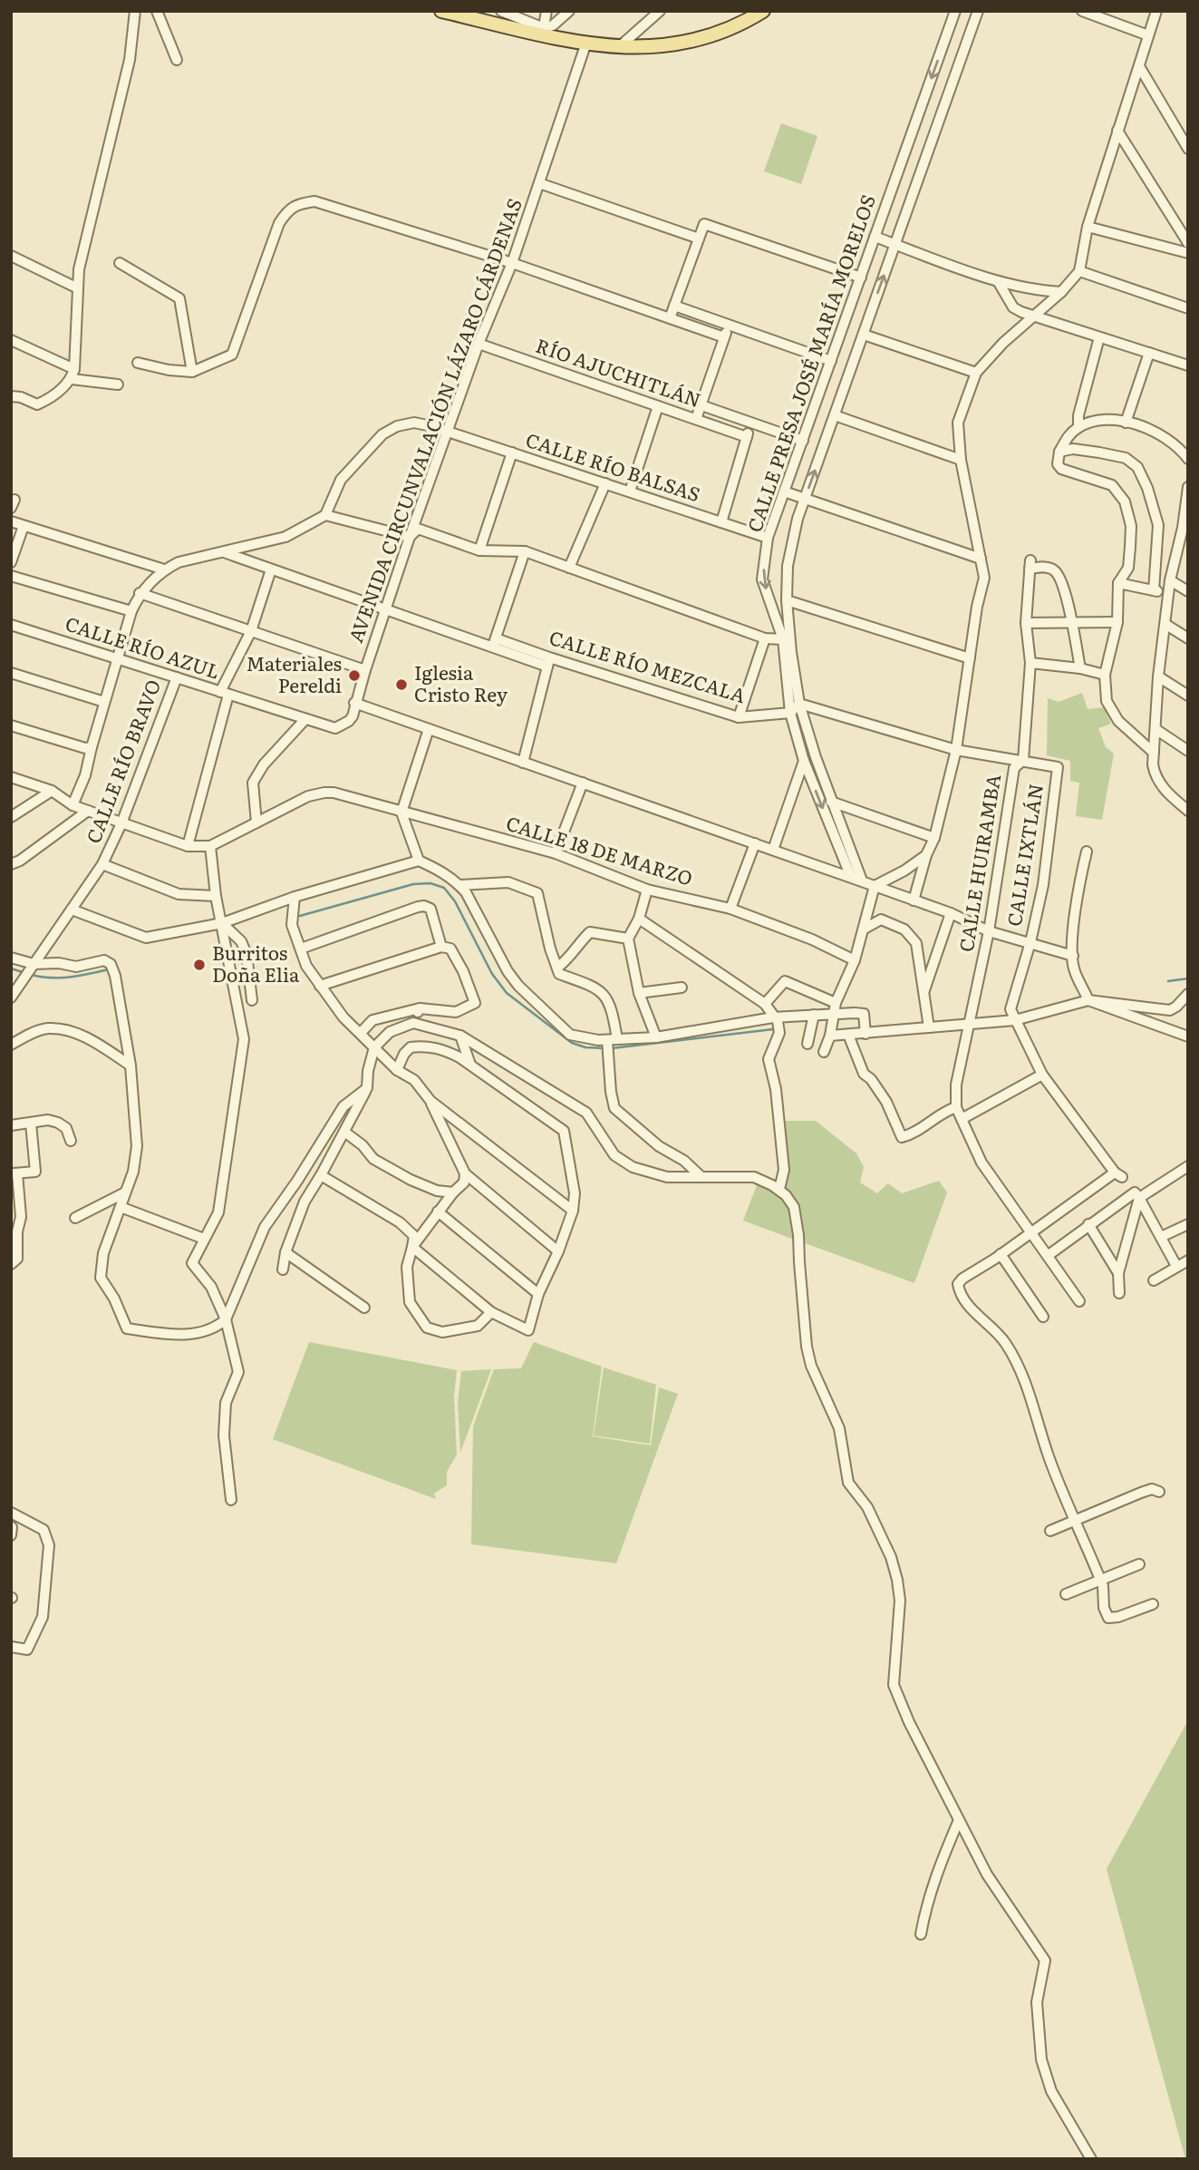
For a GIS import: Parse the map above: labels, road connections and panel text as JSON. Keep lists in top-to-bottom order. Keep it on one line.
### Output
{"streets":{"street":["CALLE PRESA JOSÉ MARÍA MORELOS","RÍO AJUCHITLÁN","AVENIDA CIRCUNVALACIÓN LÁZARO CÁRDENAS","CALLE RÍO BALSAS","CALLE RÍO AZUL","CALLE RÍO MEZCALA","CALLE RÍO BRAVO","CALLE 18 DE MARZO","CALLE IXTLÁN","CALLE HUIRAMBA"]},"crossings":[["CALLE PRESA JOSÉ MARÍA MORELOS","RÍO AJUCHITLÁN"],["CALLE PRESA JOSÉ MARÍA MORELOS","CALLE RÍO BALSAS"],["CALLE PRESA JOSÉ MARÍA MORELOS","CALLE RÍO MEZCALA"],["RÍO AJUCHITLÁN","AVENIDA CIRCUNVALACIÓN LÁZARO CÁRDENAS"],["AVENIDA CIRCUNVALACIÓN LÁZARO CÁRDENAS","CALLE RÍO BALSAS"],["AVENIDA CIRCUNVALACIÓN LÁZARO CÁRDENAS","CALLE RÍO AZUL"],["AVENIDA CIRCUNVALACIÓN LÁZARO CÁRDENAS","CALLE RÍO MEZCALA"],["CALLE RÍO AZUL","CALLE RÍO BRAVO"],["CALLE IXTLÁN","CALLE HUIRAMBA"]],"places":["Materiales Pereldi","Iglesia Cristo Rey","Burritos Doña Elia"]}
